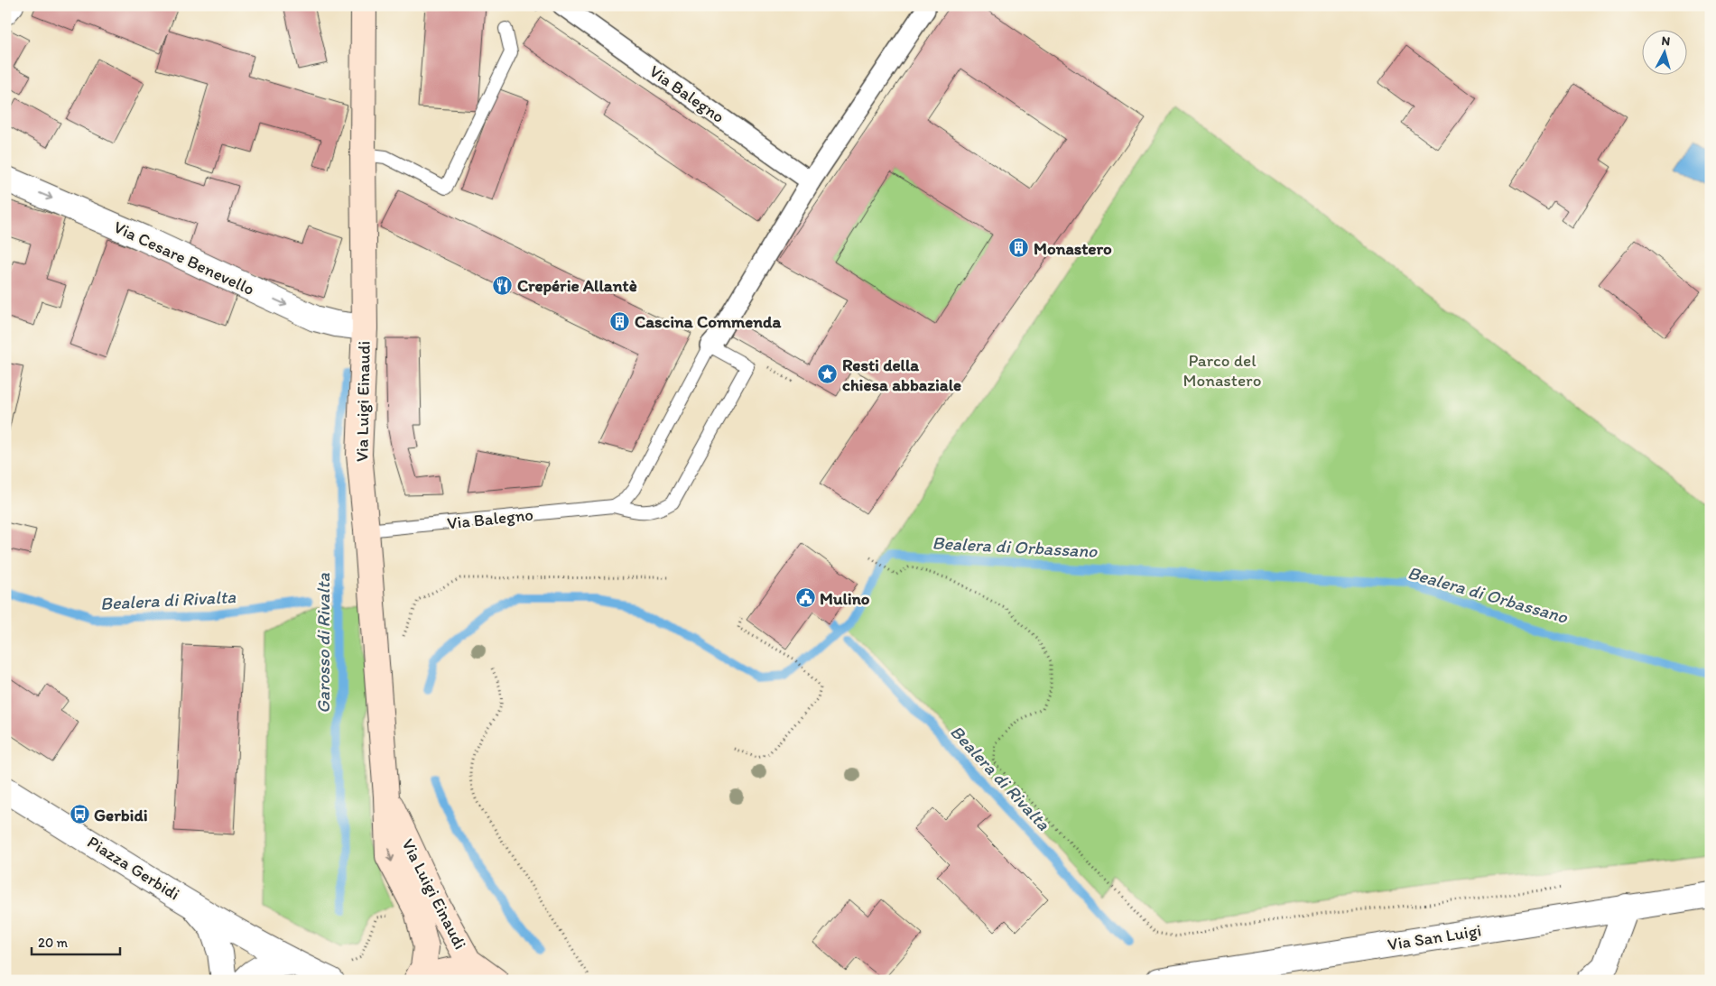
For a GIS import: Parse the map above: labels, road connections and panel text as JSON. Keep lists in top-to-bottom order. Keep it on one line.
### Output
{"streets":{"main road":["Via Luigi Einaudi"],"street":["Via Balegno","Via Cesare Benevello","Piazza Gerbidi","Via San Luigi"]},"crossings":[["Via Balegno","Via Luigi Einaudi"],["Via Cesare Benevello","Via Luigi Einaudi"]],"one_way":["Via Cesare Benevello"],"water":["Bealera di Orbassano","Bealera di Rivalta","Garosso di Rivalta"],"parks":["Parco del Monastero"],"places":{"building":["Monastero","Cascina Commenda"],"restaurant":["Crepérie Allantè"],"place":["Resti della chiesa abbaziale"],"public building":["Mulino"],"bus stop":["Gerbidi"]},"scale_bar":"20 m","north":"top"}
